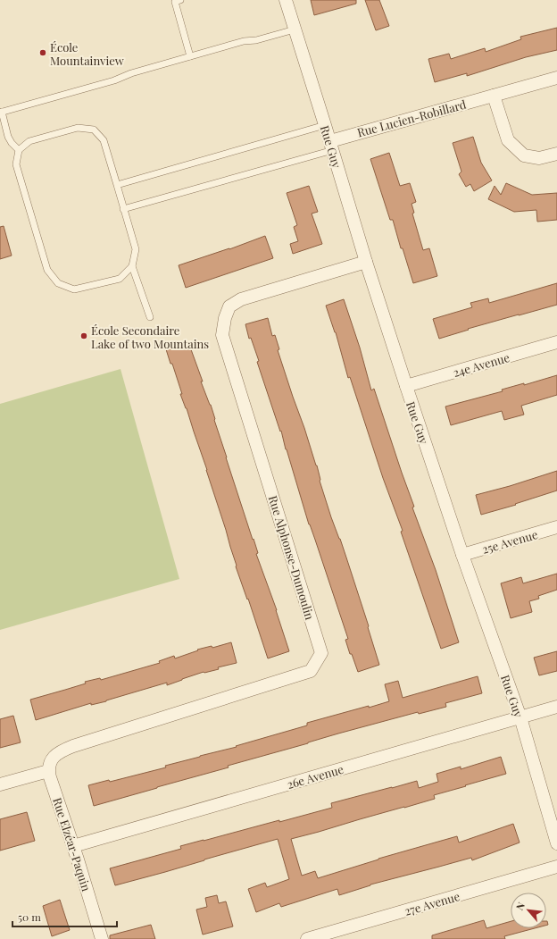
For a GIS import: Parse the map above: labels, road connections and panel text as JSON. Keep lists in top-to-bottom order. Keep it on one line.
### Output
{"streets":{"street":["Rue Lucien-Robillard","Rue Guy","24e Avenue","25e Avenue","Rue Alphonse-Dumoulin","26e Avenue","Rue Elzéar-Paquin","27e Avenue"]},"crossings":[["Rue Lucien-Robillard","Rue Guy"],["Rue Guy","24e Avenue"],["Rue Guy","25e Avenue"],["Rue Guy","Rue Alphonse-Dumoulin"],["Rue Guy","26e Avenue"],["Rue Alphonse-Dumoulin","Rue Elzéar-Paquin"],["26e Avenue","Rue Elzéar-Paquin"]],"places":["École Mountainview","École Secondaire Lake of two Mountains"],"scale_bar":"50 m","north":"top left"}
